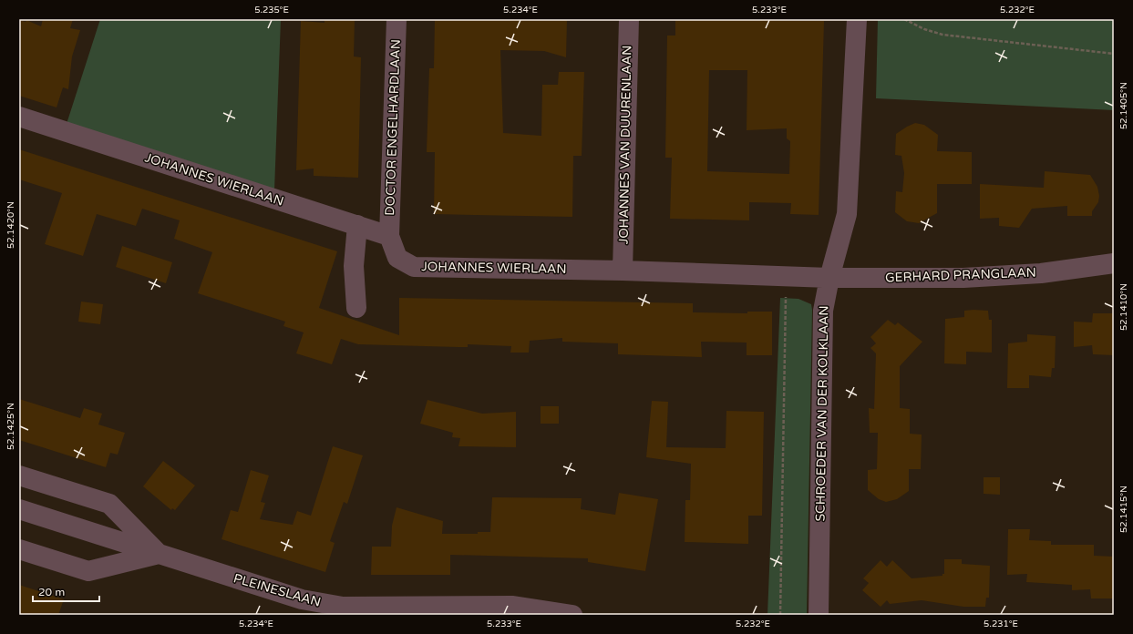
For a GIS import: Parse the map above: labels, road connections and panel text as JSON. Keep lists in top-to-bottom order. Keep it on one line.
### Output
{"streets":{"street":["DOCTOR ENGELHARDLAAN","JOHANNES VAN DUURENLAAN","JOHANNES WIERLAAN","GERHARD PRANGLAAN","SCHROEDER VAN DER KOLKLAAN","PLEINESLAAN"]},"crossings":[["DOCTOR ENGELHARDLAAN","JOHANNES WIERLAAN"],["JOHANNES VAN DUURENLAAN","JOHANNES WIERLAAN"],["JOHANNES WIERLAAN","GERHARD PRANGLAAN"],["JOHANNES WIERLAAN","SCHROEDER VAN DER KOLKLAAN"],["GERHARD PRANGLAAN","SCHROEDER VAN DER KOLKLAAN"]],"scale_bar":"20 m","coordinates":["5.235°E","5.234°E","5.233°E","5.232°E","52.1405°N","52.1420°N","52.1410°N","52.1425°N","52.1415°N","5.231°E"]}
